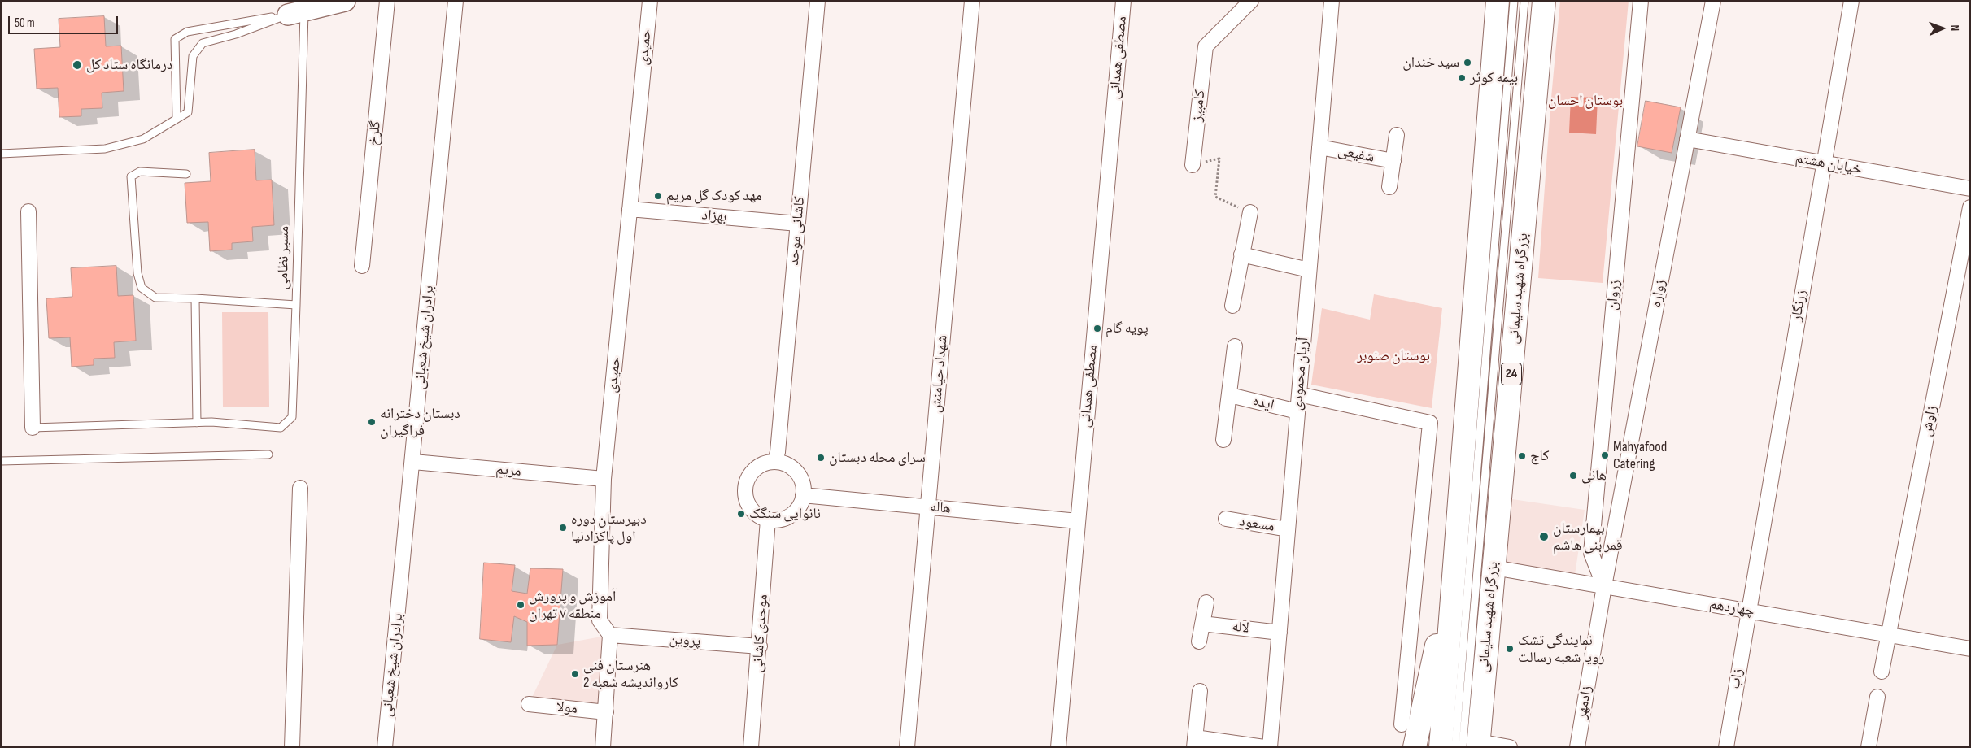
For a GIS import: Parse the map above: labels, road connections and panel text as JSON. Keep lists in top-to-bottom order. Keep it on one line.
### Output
{"streets":{"highway":["بزرگراه شهید سلیمانی","24"],"street":["حمیدی","مصطفی همدانی","کامبیز","گلرخ","شفیعی","خیابان هشتم","بهزاد","کاشانی موحد","زواره","زروان","زرنگار","برادران شیخ شعبانی","شهداد حیامنش","آریان محمودی","ایده","زاوش","مریم","هاله","مسعود","چهاردهم","لاله","موحدی کاشانی","پروین","زاب","زادمهر","مولا"],"lane":["مسیر نظامی"]},"crossings":[["حمیدی","بهزاد"],["حمیدی","مریم"],["حمیدی","پروین"],["مصطفی همدانی","هاله"],["شفیعی","آریان محمودی"],["خیابان هشتم","زواره"],["خیابان هشتم","زرنگار"],["بهزاد","کاشانی موحد"],["کاشانی موحد","هاله"],["کاشانی موحد","موحدی کاشانی"],["بزرگراه شهید سلیمانی","چهاردهم"],["زواره","زروان"],["زواره","چهاردهم"],["زواره","زادمهر"],["زروان","چهاردهم"],["زروان","زادمهر"],["زرنگار","چهاردهم"],["زرنگار","زاب"],["برادران شیخ شعبانی","مریم"],["شهداد حیامنش","هاله"],["آریان محمودی","ایده"],["آریان محمودی","مسعود"],["آریان محمودی","لاله"],["زاوش","چهاردهم"],["هاله","موحدی کاشانی"],["چهاردهم","زاب"],["چهاردهم","زادمهر"],["موحدی کاشانی","پروین"]],"parks":["بوستان احسان","بوستان صنوبر"],"places":["سید خندان","درمانگاه ستاد کل","بیمه کوثر","مهد کودک گل مریم","پویه گام","دبستان دخترانه فراگیران","Mahyafood Catering","کاج","سرای محله دبستان","هانی","نانوایی سنگک","دبیرستان دوره اول پاکزادنیا","بیمارستان قمر بنی هاشم","آموزش و پرورش منطقه ۷ تهران","نمایندگی تشک رویا شعبه رسالت","هنرستان فنی کارواندیشه شعبه 2"],"scale_bar":"50 m","north":"right"}
